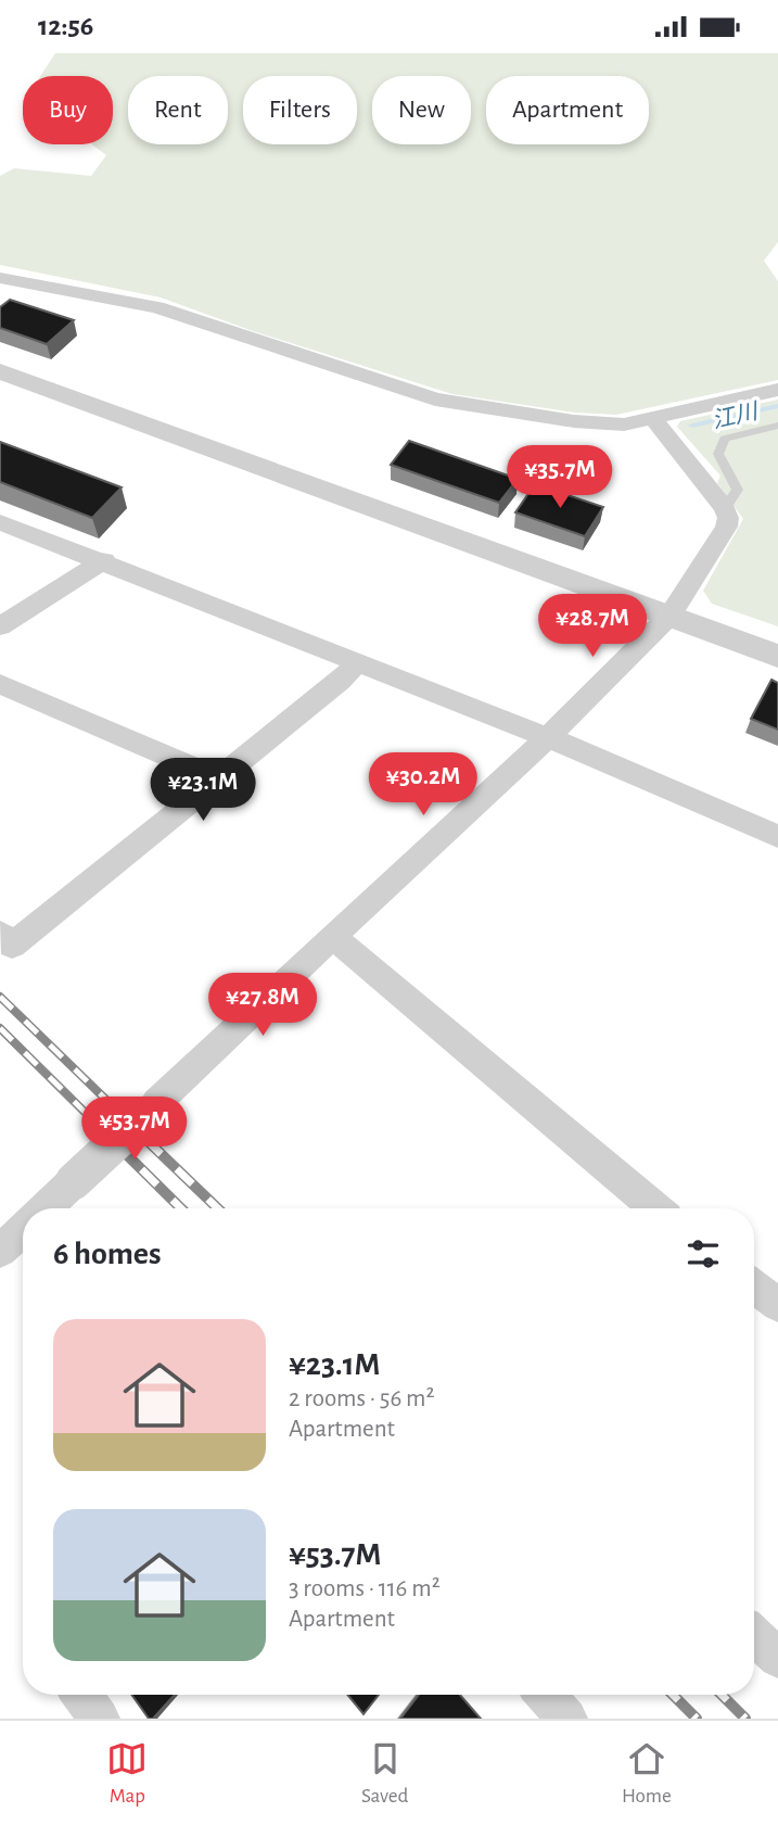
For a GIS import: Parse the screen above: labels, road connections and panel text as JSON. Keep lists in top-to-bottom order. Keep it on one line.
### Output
{"water":["江川"],"page":{"status":"12:56","chip":["Buy","Rent","Filters","New","Apartment"],"price":["¥35.7M","¥28.7M","¥30.2M","¥23.1M","¥27.8M","¥53.7M"],"heading":"6 homes","list":[{"name":"¥23.1M","note":"2 rooms · 56 m² · Apartment"},{"name":"¥53.7M","note":"3 rooms · 116 m² · Apartment"}],"tabs":["Map","Saved","Home"]}}
